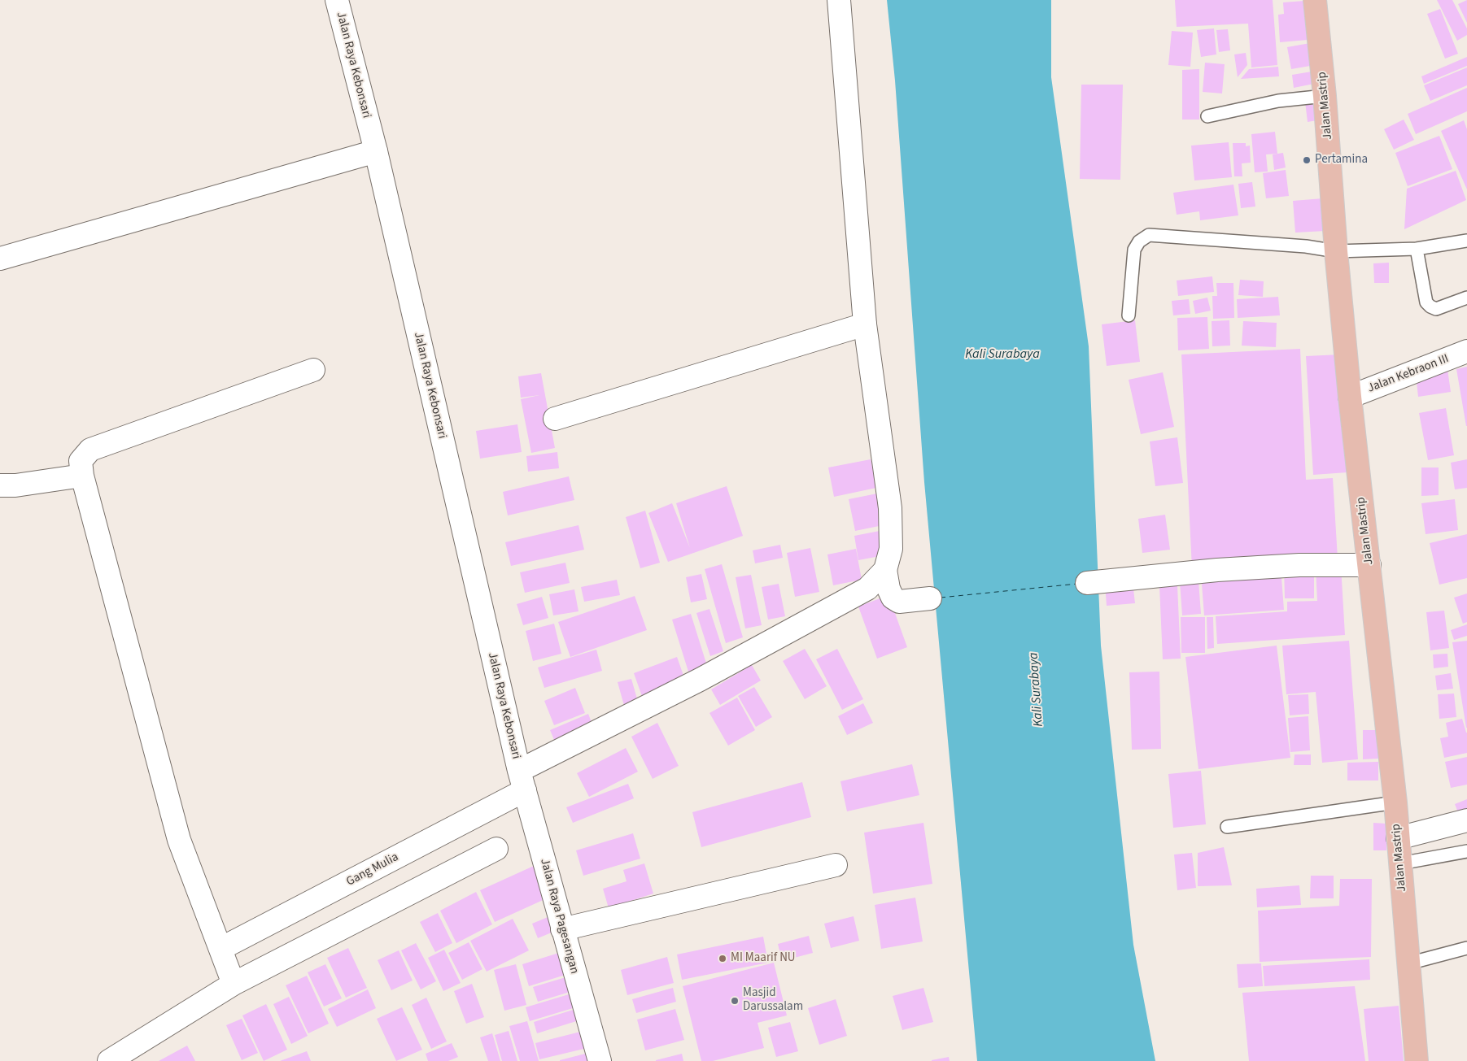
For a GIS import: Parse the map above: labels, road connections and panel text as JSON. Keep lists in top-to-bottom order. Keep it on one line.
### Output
{"streets":{"main road":["Jalan Mastrip"],"street":["Jalan Raya Kebonsari","Jalan Kebraon III","Gang Mulia","Jalan Raya Pagesangan"]},"crossings":[["Jalan Raya Kebonsari","Gang Mulia"],["Jalan Raya Kebonsari","Jalan Raya Pagesangan"],["Jalan Mastrip","Jalan Kebraon III"],["Gang Mulia","Jalan Raya Pagesangan"]],"water":["Kali Surabaya"],"places":["Pertamina","MI Maarif NU","Masjid Darussalam"]}
